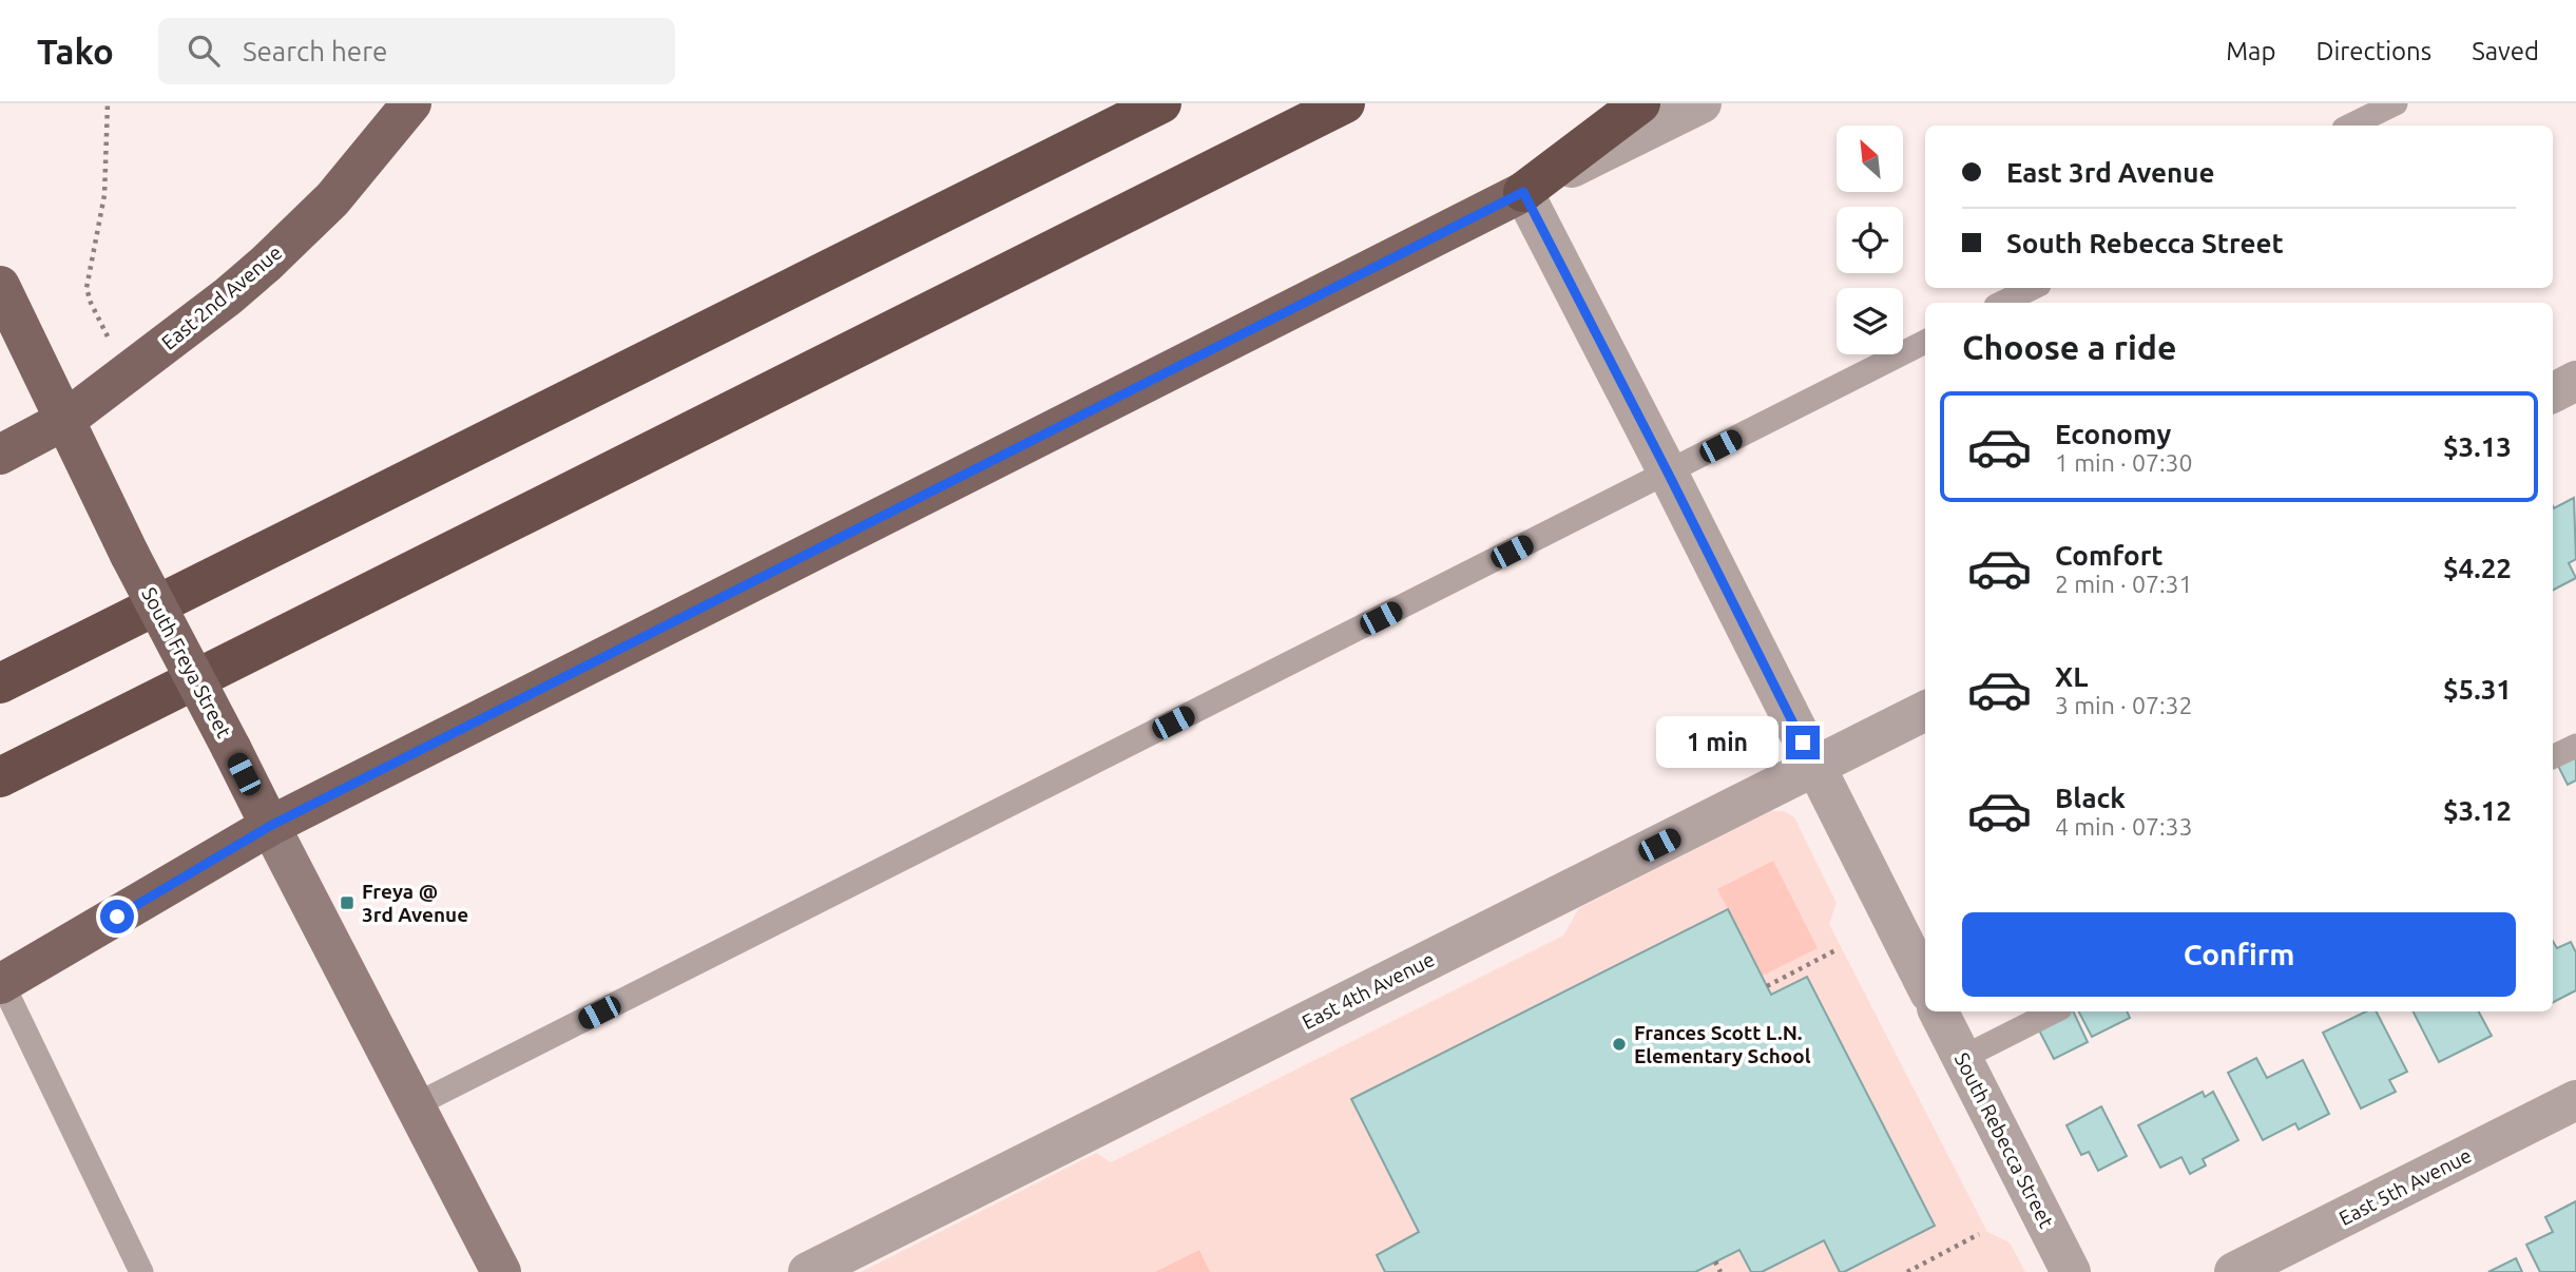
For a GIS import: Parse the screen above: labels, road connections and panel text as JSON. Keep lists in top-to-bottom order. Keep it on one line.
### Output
{"streets":{"main road":["East 2nd Avenue","South Freya Street"],"street":["East 4th Avenue","South Rebecca Street","East 5th Avenue"]},"crossings":[["East 2nd Avenue","South Freya Street"]],"places":{"transit":["Freya @ 3rd Avenue"],"other":["Frances Scott L.N. Elementary School"]},"north":"top left","page":{"header":"Tako","search":"Search here","nav":["Map","Directions","Saved"],"banner":["East 3rd Avenue","South Rebecca Street"],"heading":"Choose a ride","list":[{"name":"Economy","note":"1 min · 07:30","value":"$3.13"},{"name":"Comfort","note":"2 min · 07:31","value":"$4.22"},{"name":"XL","note":"3 min · 07:32","value":"$5.31"},{"name":"Black","note":"4 min · 07:33","value":"$3.12"}],"bubble":"1 min","buttons":"Confirm"}}
